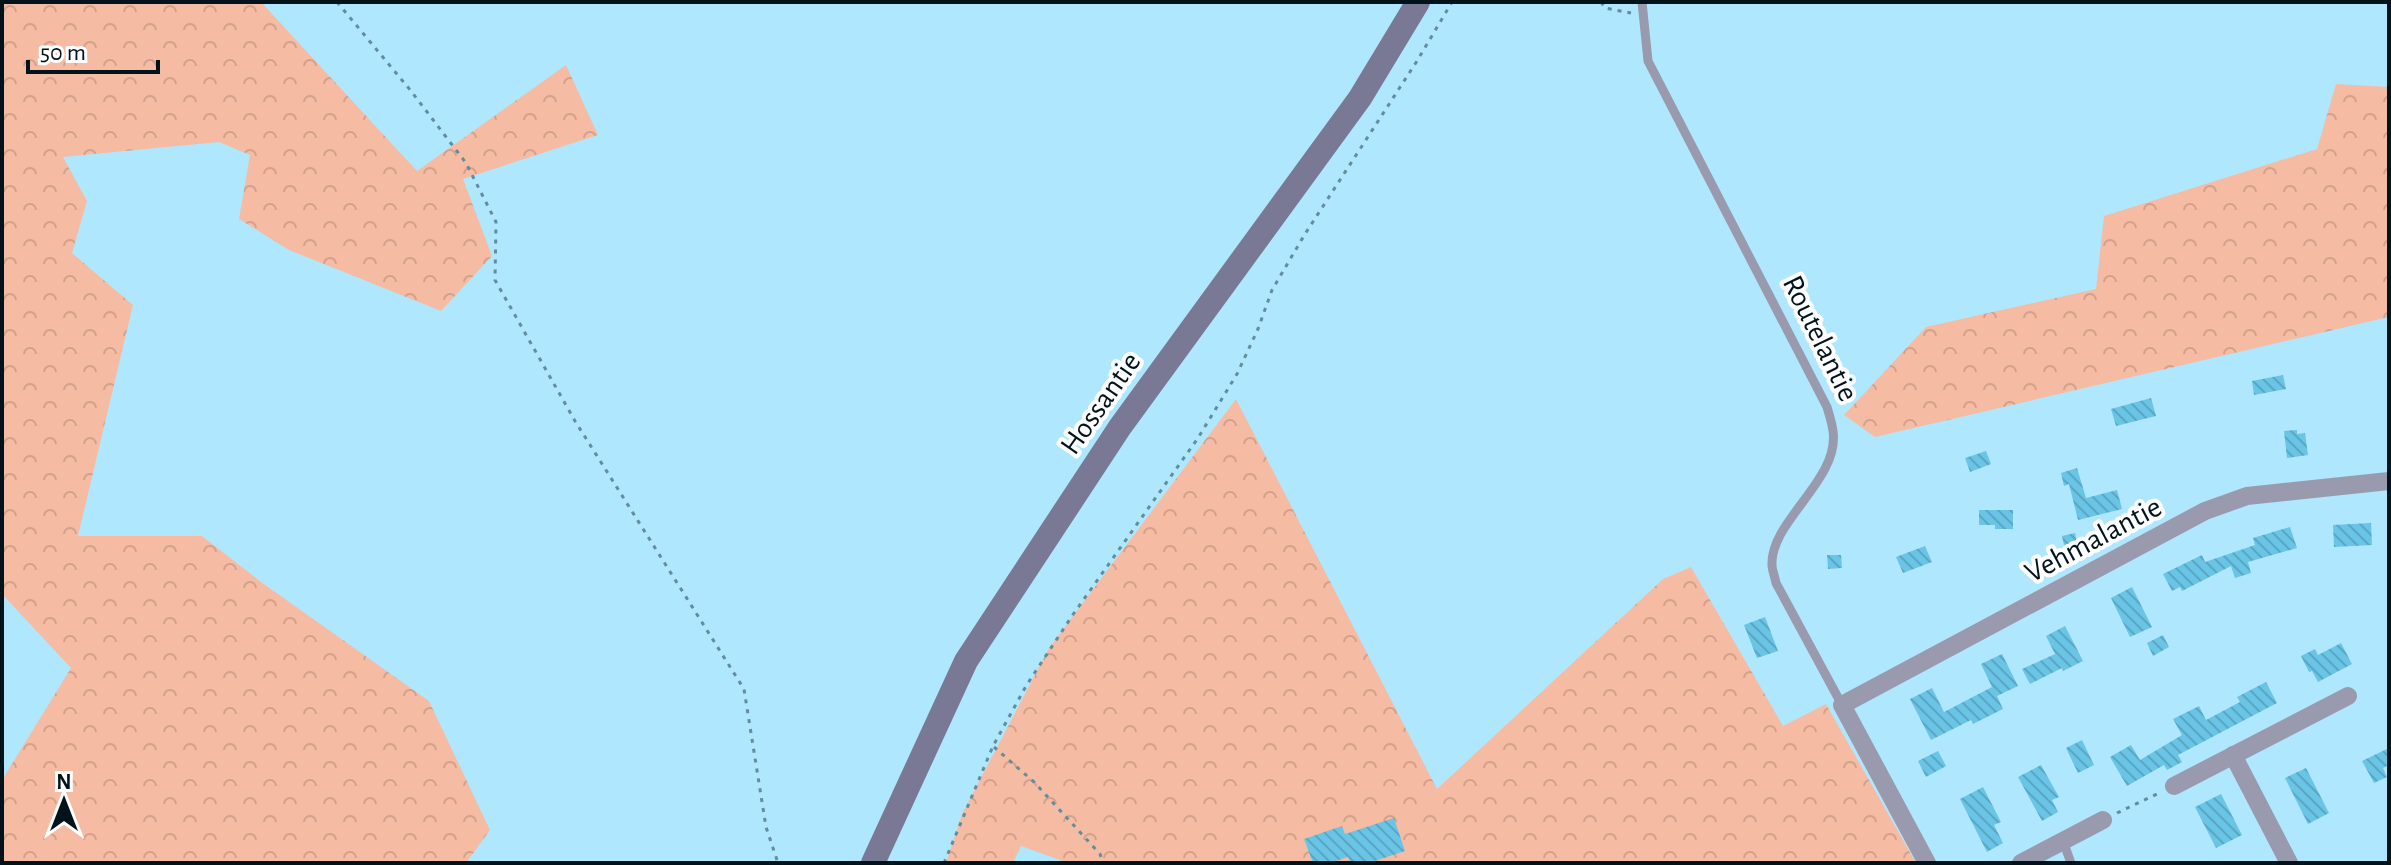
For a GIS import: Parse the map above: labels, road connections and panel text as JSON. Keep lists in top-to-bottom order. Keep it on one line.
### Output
{"streets":{"main road":["Hossantie"],"street":["Routelantie","Vehmalantie"]},"crossings":[["Routelantie","Vehmalantie"]],"scale_bar":"50 m","north":"top"}
